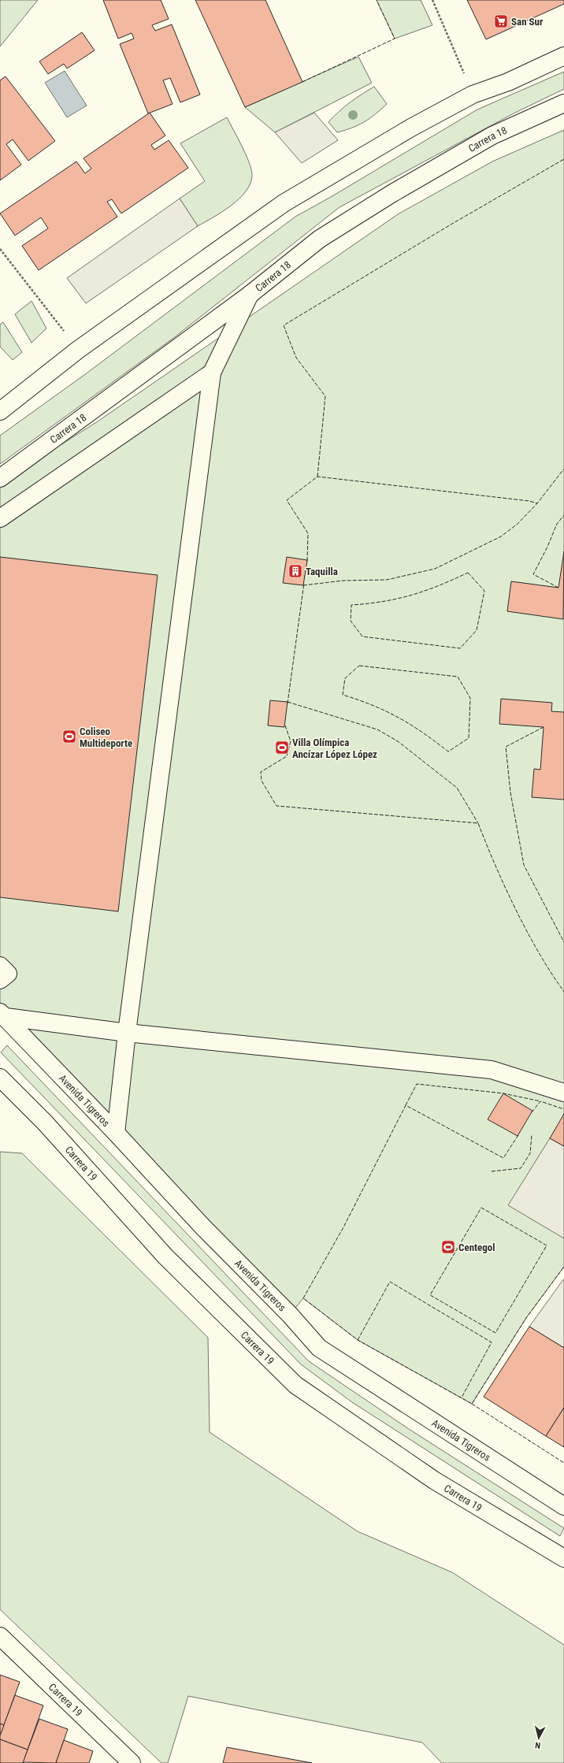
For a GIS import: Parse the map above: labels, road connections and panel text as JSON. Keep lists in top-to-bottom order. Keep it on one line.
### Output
{"streets":{"street":["Carrera 18","Avenida Tigreros","Carrera 19"]},"places":{"supermarket":["San Sur"],"building":["Taquilla"],"sports":["Coliseo Multideporte","Villa Olímpica Ancízar López López","Centegol"]},"north":"bottom"}
